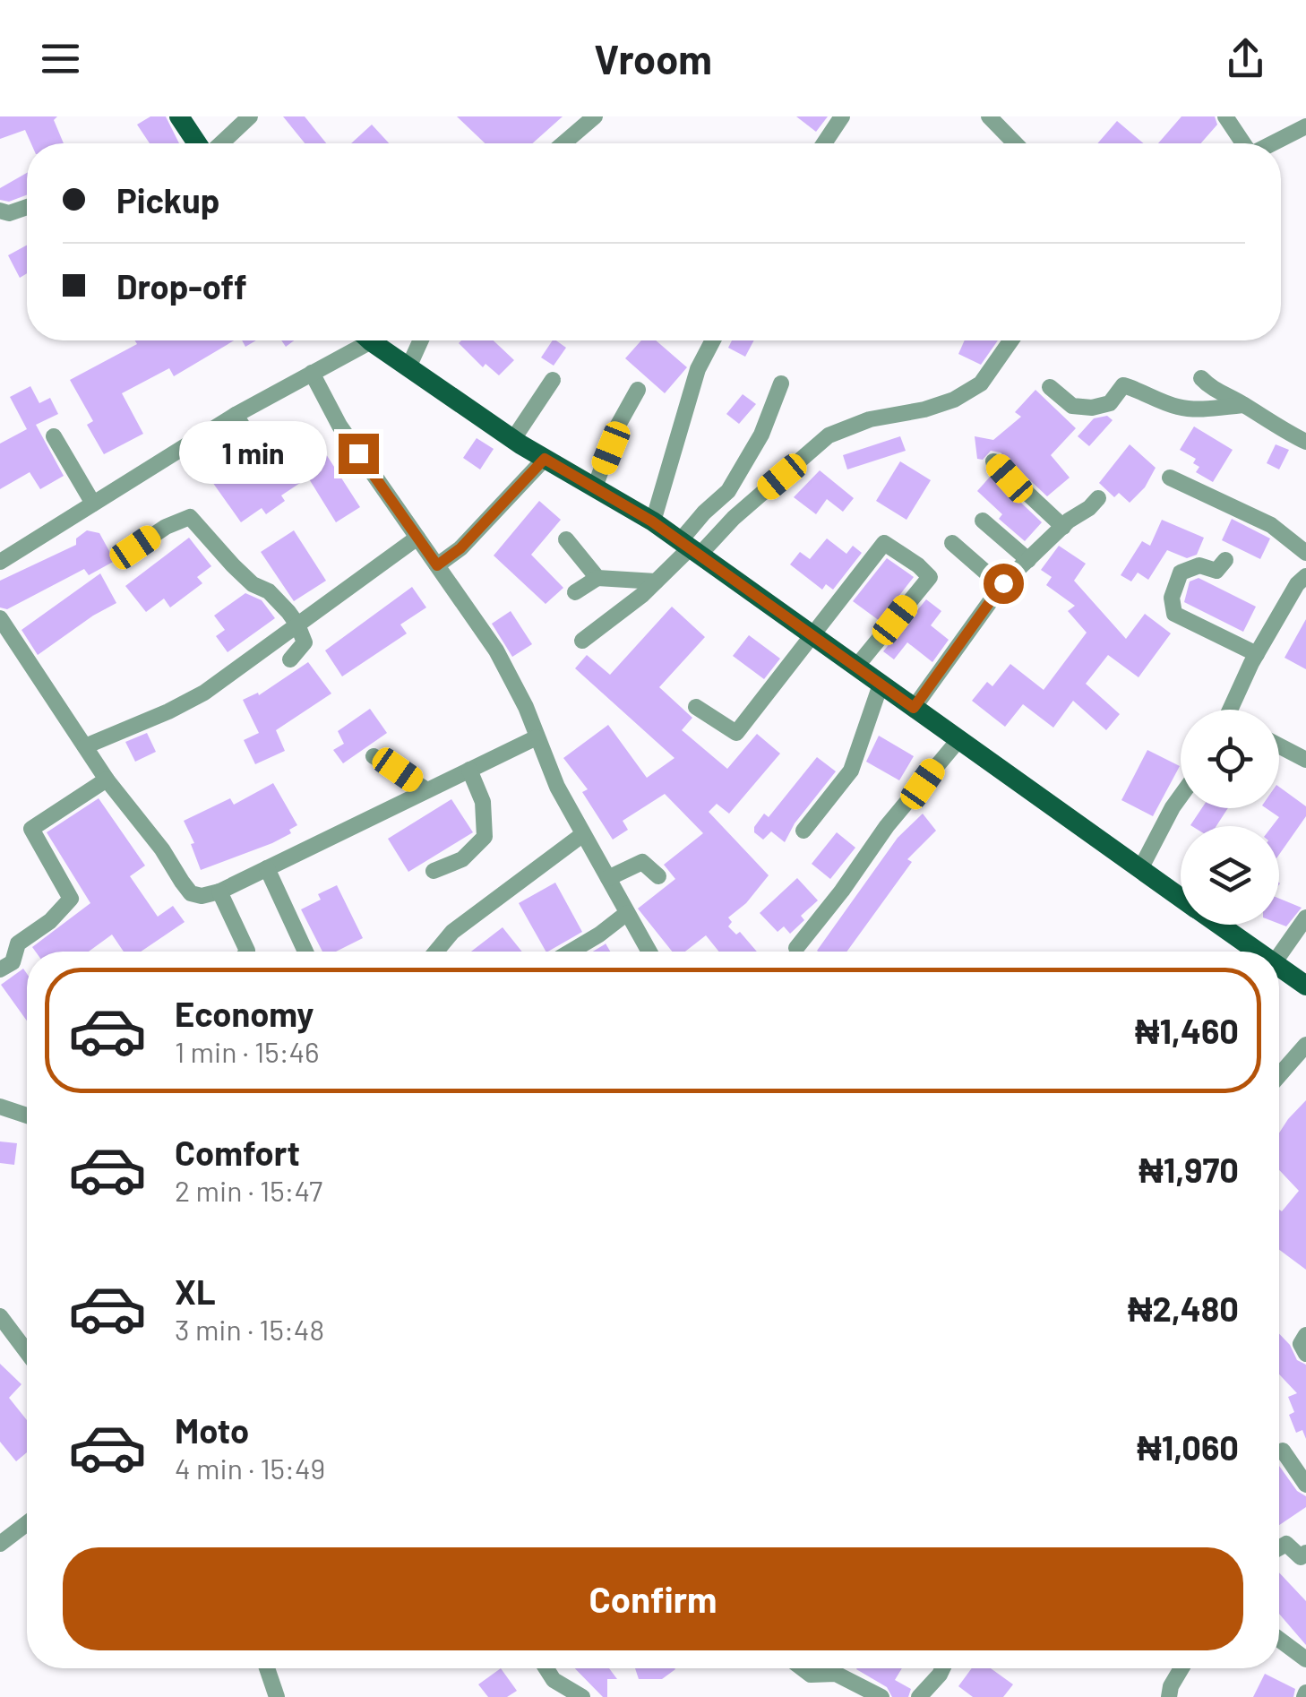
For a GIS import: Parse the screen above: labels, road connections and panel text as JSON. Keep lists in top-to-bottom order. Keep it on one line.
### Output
{"page":{"header":"Vroom","banner":["Pickup","Drop-off"],"bubble":"1 min","list":[{"name":"Economy","note":"1 min · 15:46","value":"₦1,460"},{"name":"Comfort","note":"2 min · 15:47","value":"₦1,970"},{"name":"XL","note":"3 min · 15:48","value":"₦2,480"},{"name":"Moto","note":"4 min · 15:49","value":"₦1,060"}],"buttons":"Confirm"}}
